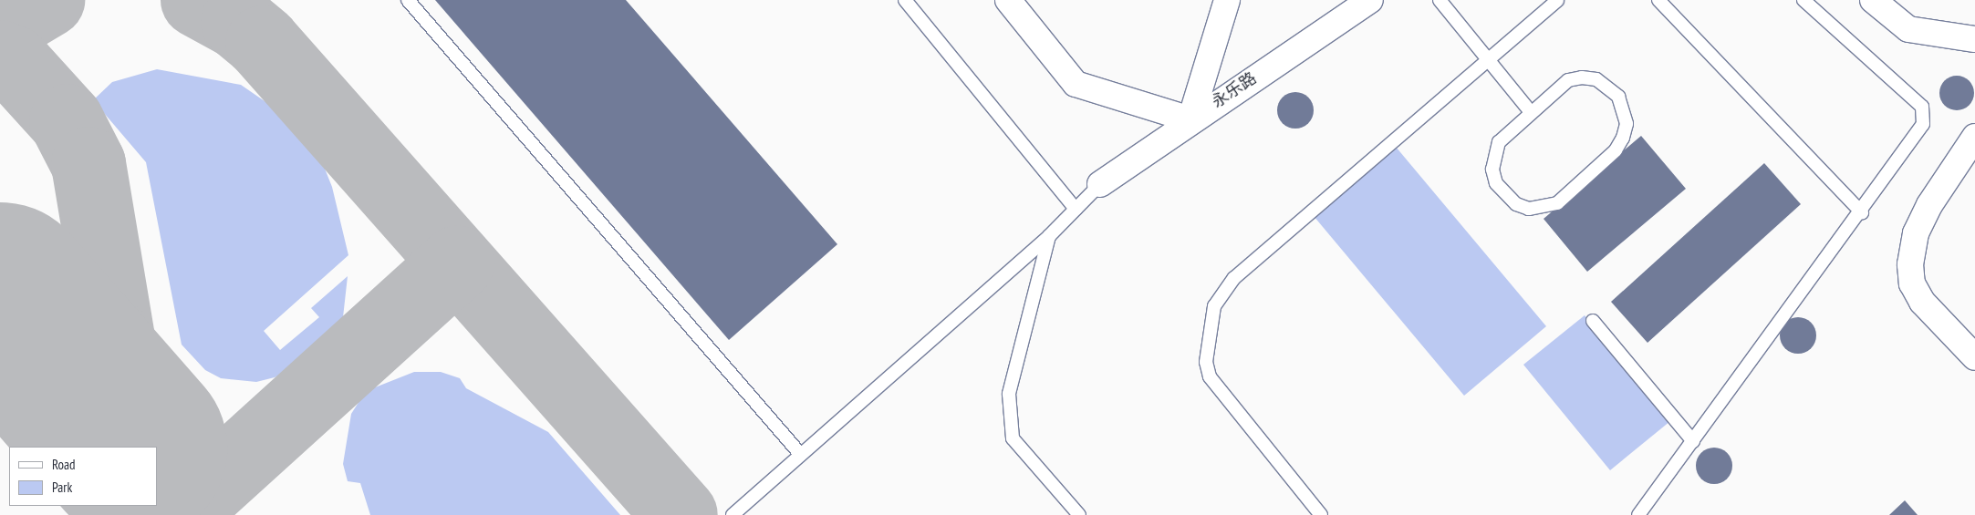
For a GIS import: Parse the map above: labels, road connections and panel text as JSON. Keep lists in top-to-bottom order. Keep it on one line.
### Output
{"streets":{"street":["永乐路"]},"legend":["Road","Park"]}
